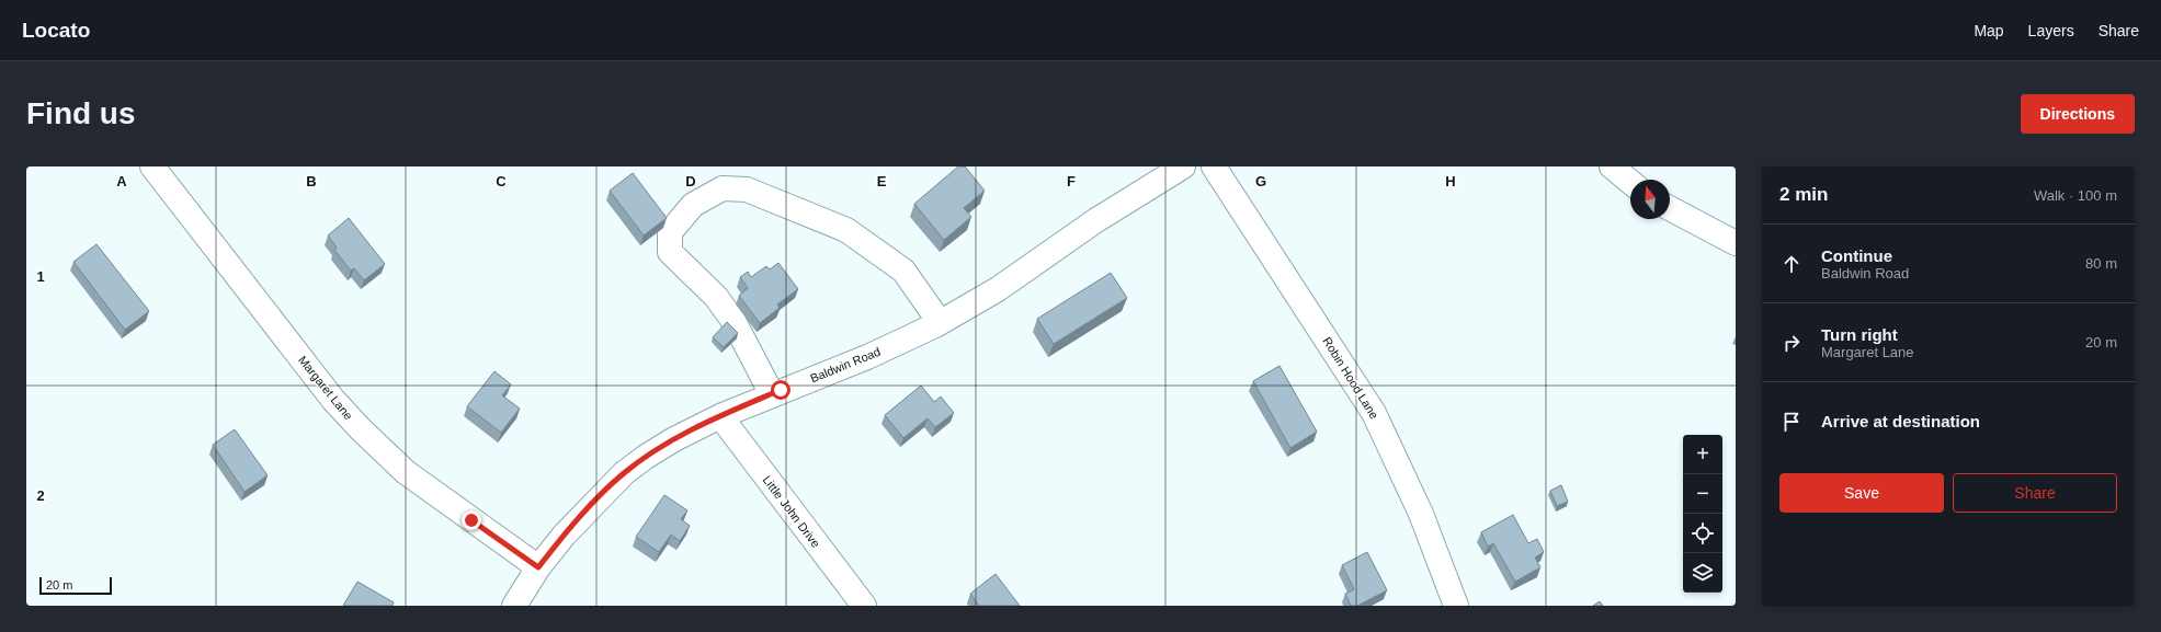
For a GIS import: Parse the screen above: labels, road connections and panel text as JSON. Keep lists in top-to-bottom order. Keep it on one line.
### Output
{"streets":{"street":["Baldwin Road","Robin Hood Lane","Margaret Lane","Little John Drive"]},"crossings":[["Baldwin Road","Margaret Lane"],["Baldwin Road","Little John Drive"]],"scale_bar":"20 m","north":"top","page":{"header":"Locato","nav":["Map","Layers","Share"],"buttons":["Directions",["Save","Share"]],"title":"Find us","heading":["2 min","Walk · 100 m"],"list":[["Continue","Baldwin Road","80 m"],["Turn right","Margaret Lane","20 m"],"Arrive at destination"],"map_buttons":["+","−"],"scale":"20 m"},"grid":{"columns":["A","B","C","D","E","F","G","H"],"rows":["1","2"]}}
